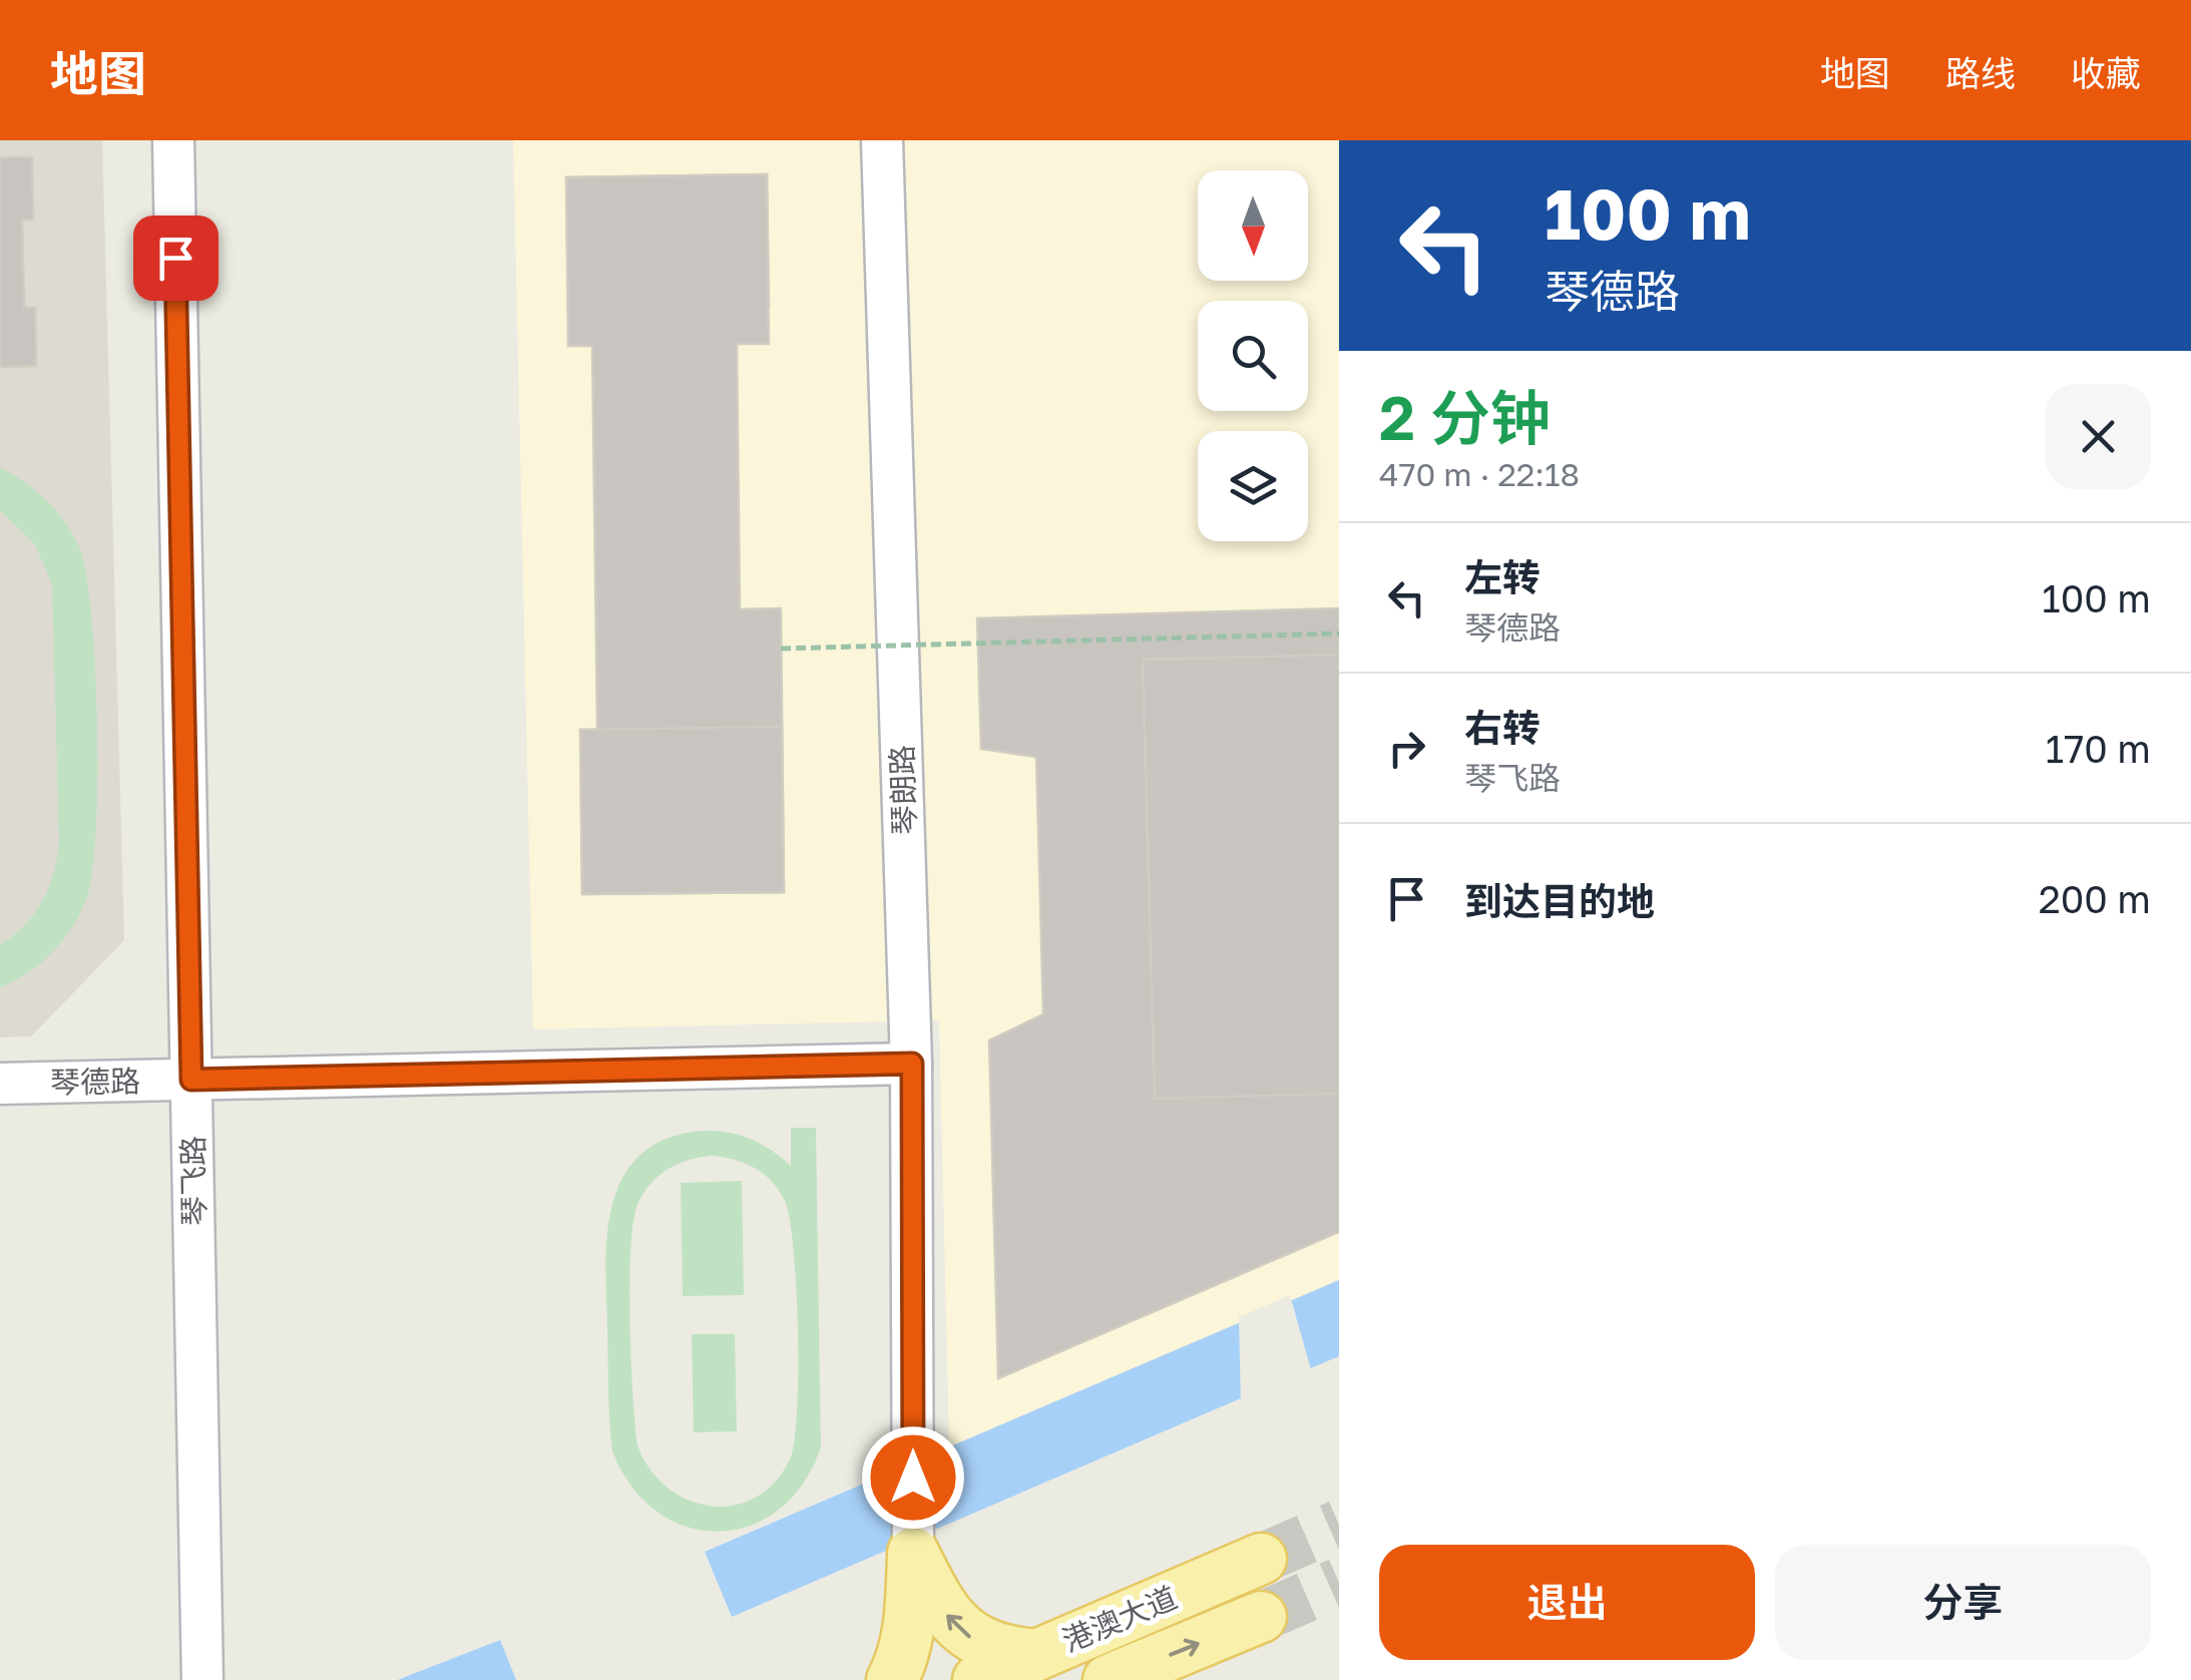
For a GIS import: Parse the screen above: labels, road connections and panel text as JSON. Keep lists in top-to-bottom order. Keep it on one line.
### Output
{"streets":{"main road":["港澳大道"],"street":["琴朗路","琴德路","琴飞路"]},"crossings":[["琴朗路","琴德路"],["琴德路","琴飞路"]],"north":"bottom","page":{"header":"地图","nav":["地图","路线","收藏"],"turn":["100 m","琴德路"],"heading":["2 分钟","470 m · 22:18"],"list":[{"name":"左转","note":"琴德路","value":"100 m"},{"name":"右转","note":"琴飞路","value":"170 m"},{"name":"到达目的地","value":"200 m"}],"buttons":["退出","分享"]}}
